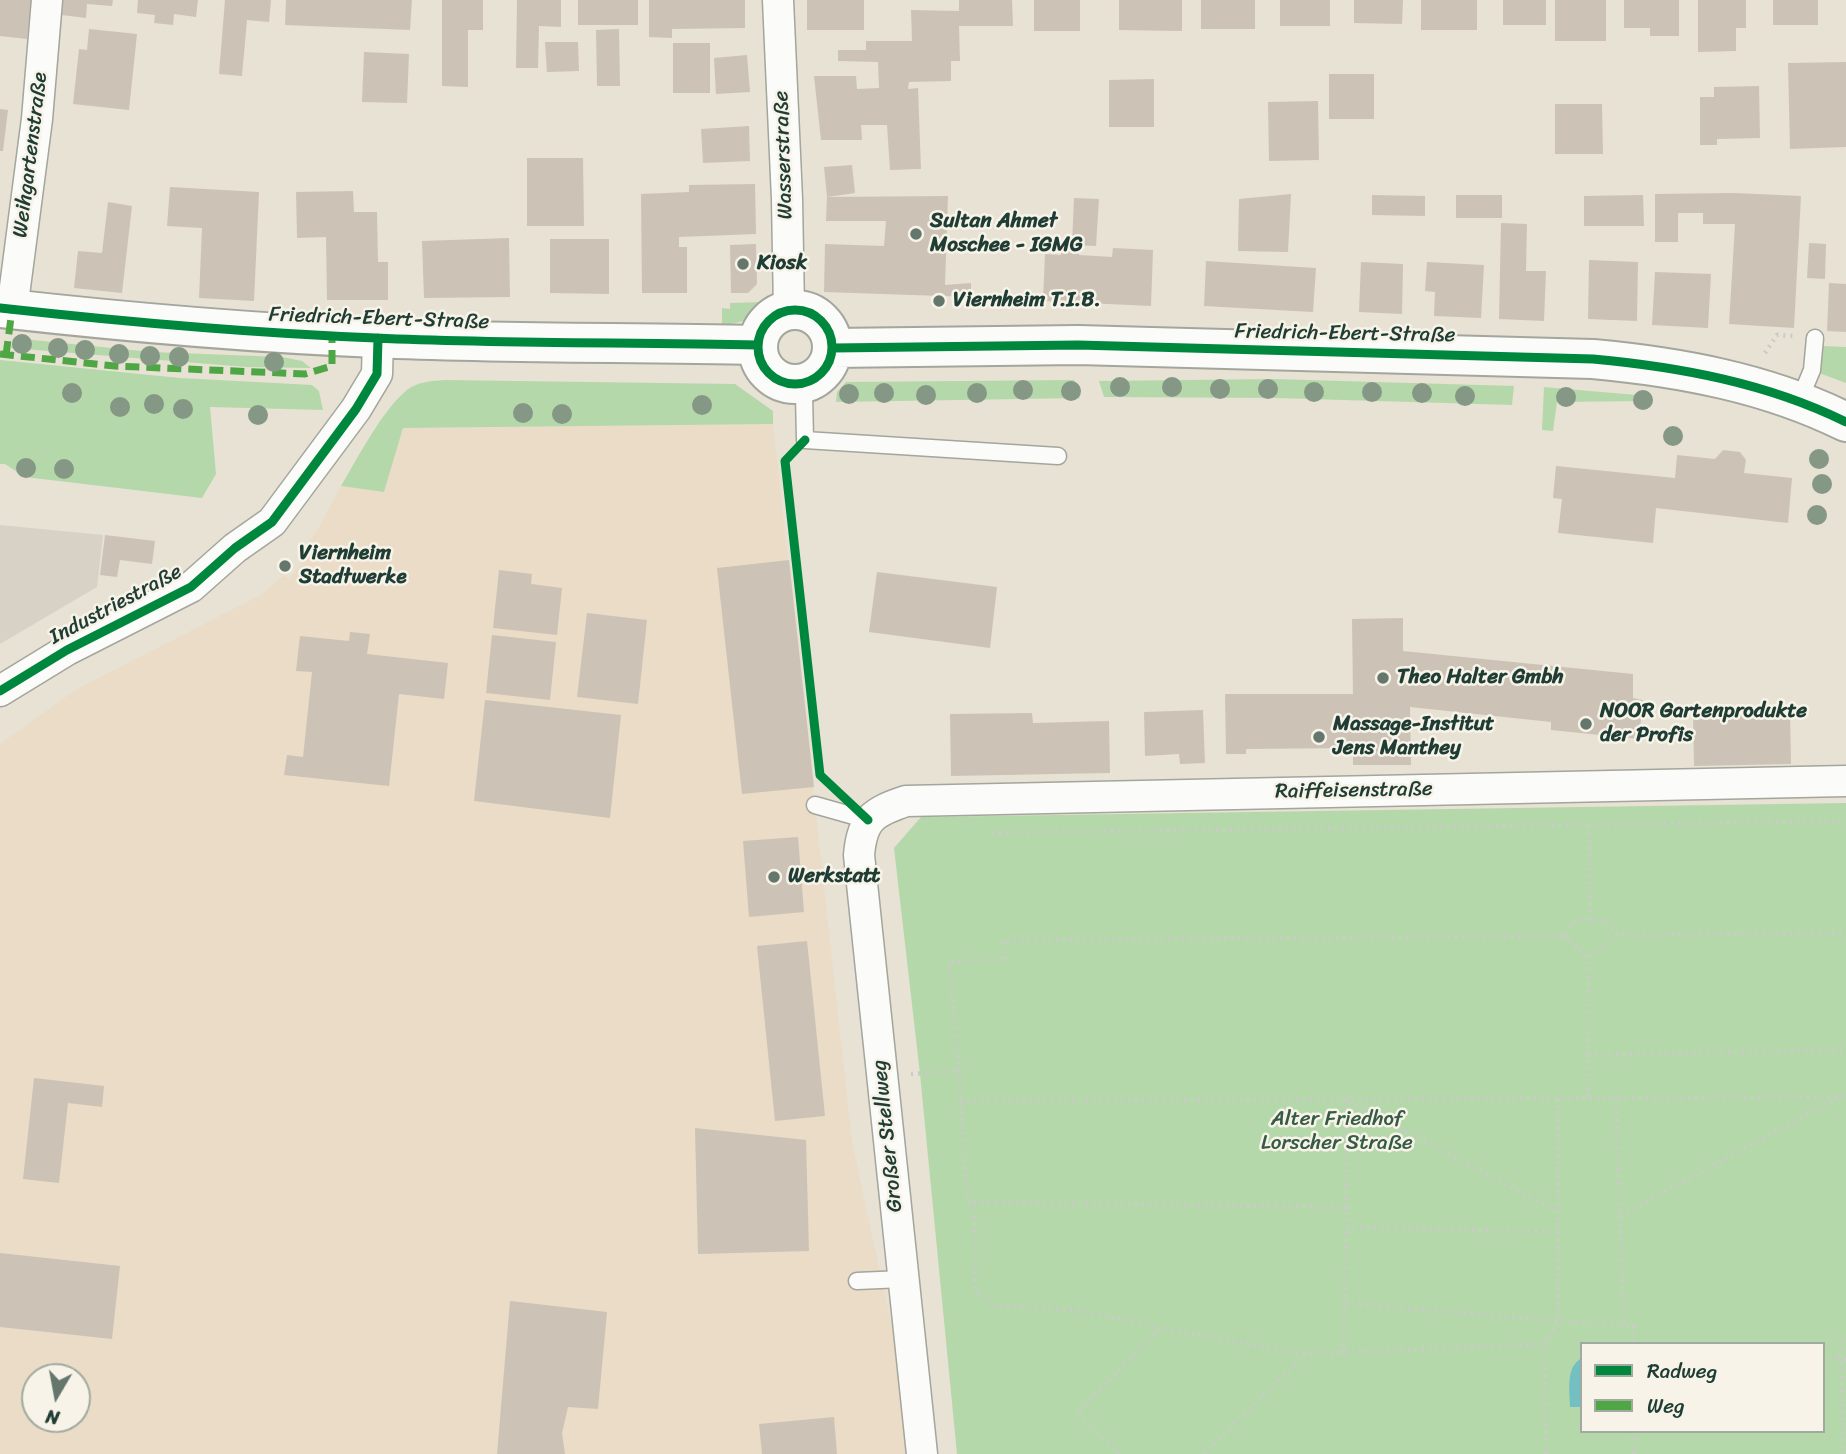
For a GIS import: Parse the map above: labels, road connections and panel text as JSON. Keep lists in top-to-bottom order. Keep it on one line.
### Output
{"streets":{"street":["Weihgartenstraße","Wasserstraße","Friedrich-Ebert-Straße","Industriestraße","Raiffeisenstraße","Großer Stellweg"]},"crossings":[["Weihgartenstraße","Friedrich-Ebert-Straße"],["Wasserstraße","Friedrich-Ebert-Straße"],["Friedrich-Ebert-Straße","Industriestraße"],["Raiffeisenstraße","Großer Stellweg"]],"parks":["Alter Friedhof Lorscher Straße"],"places":["Sultan Ahmet Moschee - IGMG","Kiosk","Viernheim T.I.B.","Viernheim Stadtwerke","Theo Halter Gmbh","NOOR Gartenprodukte der Profis","Massage-Institut Jens Manthey","Werkstatt"],"legend":["Radweg","Weg"],"north":"bottom"}
